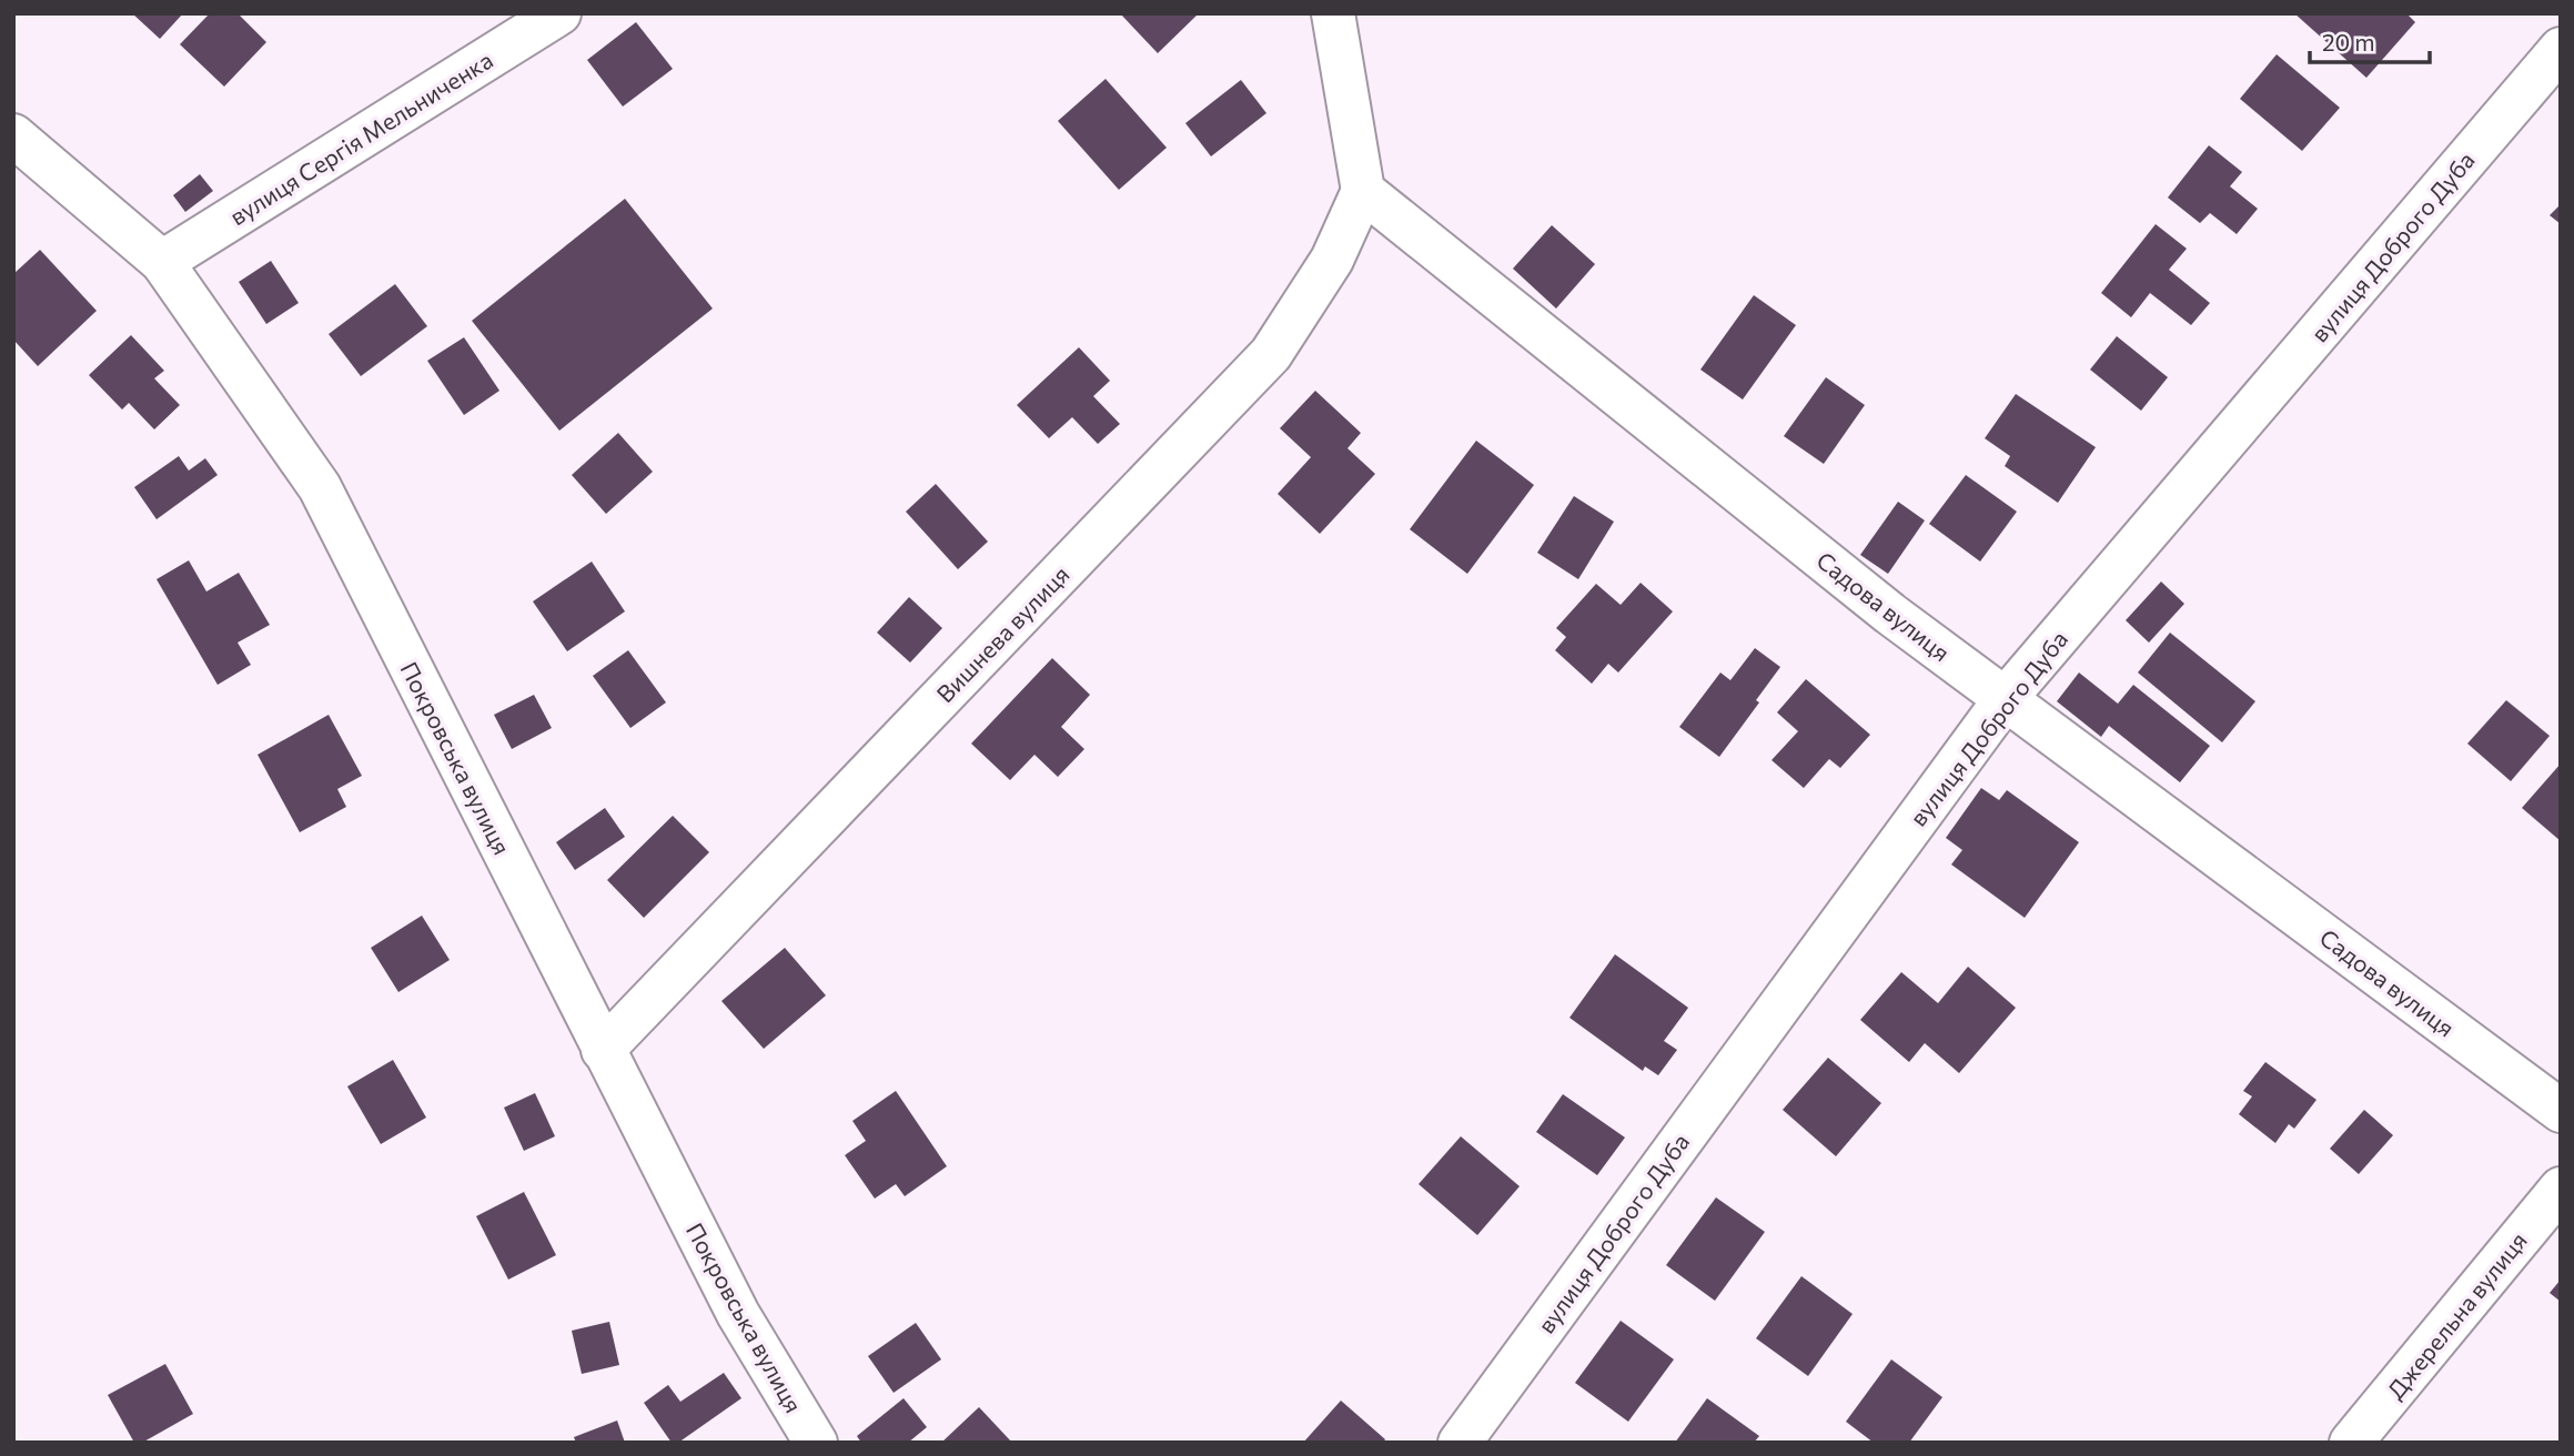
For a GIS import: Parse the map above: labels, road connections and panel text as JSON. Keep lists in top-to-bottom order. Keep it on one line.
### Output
{"streets":{"street":["вулиця Сергія Мельниченка","вулиця Доброго Дуба","Садова вулиця","Вишнева вулиця","Покровська вулиця","Джерельна вулиця"]},"crossings":[["вулиця Сергія Мельниченка","Покровська вулиця"],["вулиця Доброго Дуба","Садова вулиця"],["Садова вулиця","Вишнева вулиця"],["Вишнева вулиця","Покровська вулиця"]],"scale_bar":"20 m"}
